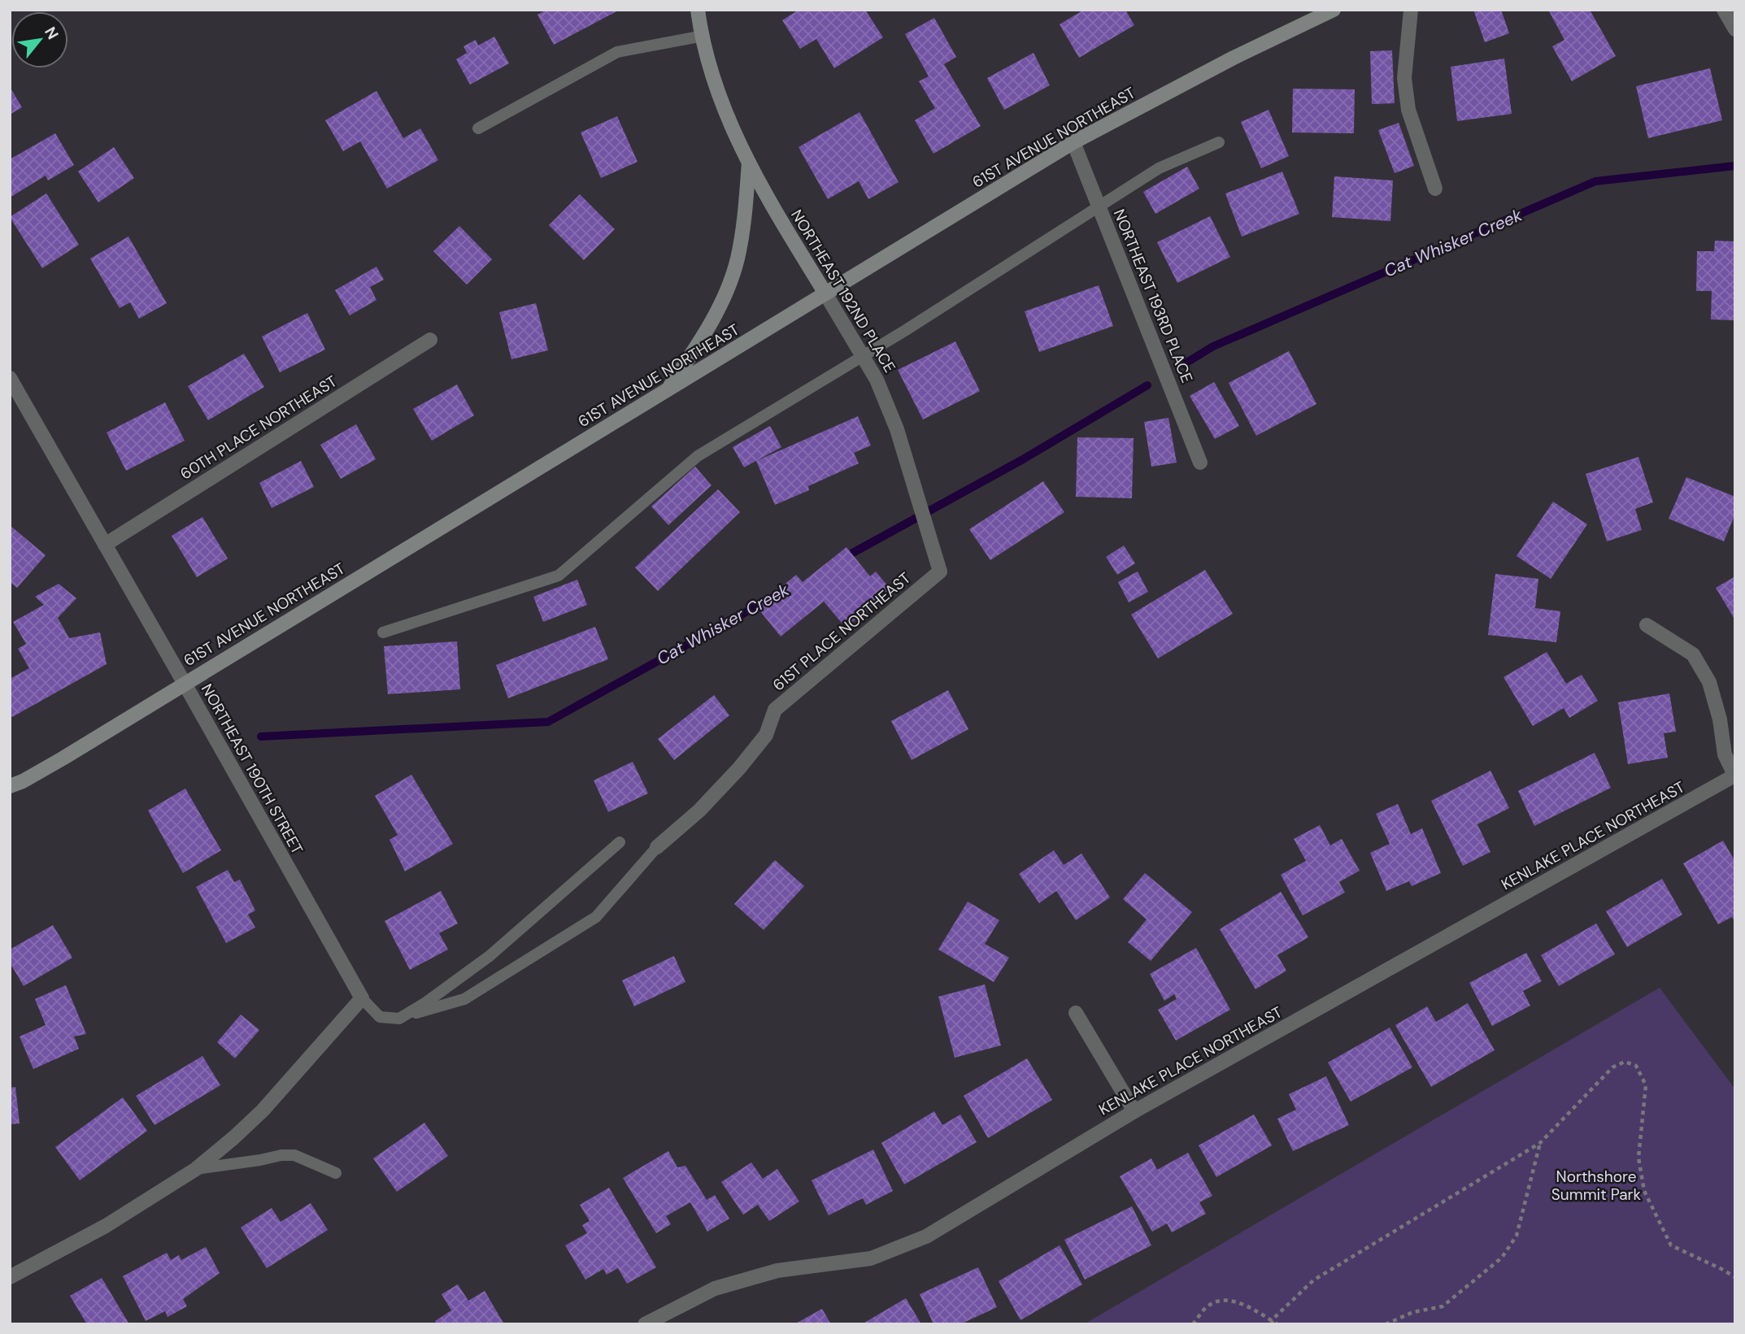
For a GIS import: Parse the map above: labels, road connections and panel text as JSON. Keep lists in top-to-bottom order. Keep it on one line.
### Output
{"streets":{"main road":["61ST AVENUE NORTHEAST","NORTHEAST 192ND PLACE"],"street":["NORTHEAST 193RD PLACE","60TH PLACE NORTHEAST","61ST PLACE NORTHEAST","NORTHEAST 190TH STREET","KENLAKE PLACE NORTHEAST"]},"crossings":[["61ST AVENUE NORTHEAST","NORTHEAST 192ND PLACE"],["61ST AVENUE NORTHEAST","NORTHEAST 193RD PLACE"],["61ST AVENUE NORTHEAST","NORTHEAST 190TH STREET"],["NORTHEAST 192ND PLACE","61ST PLACE NORTHEAST"],["60TH PLACE NORTHEAST","NORTHEAST 190TH STREET"]],"water":["Cat Whisker Creek"],"parks":["Northshore Summit Park"],"north":"top right"}
